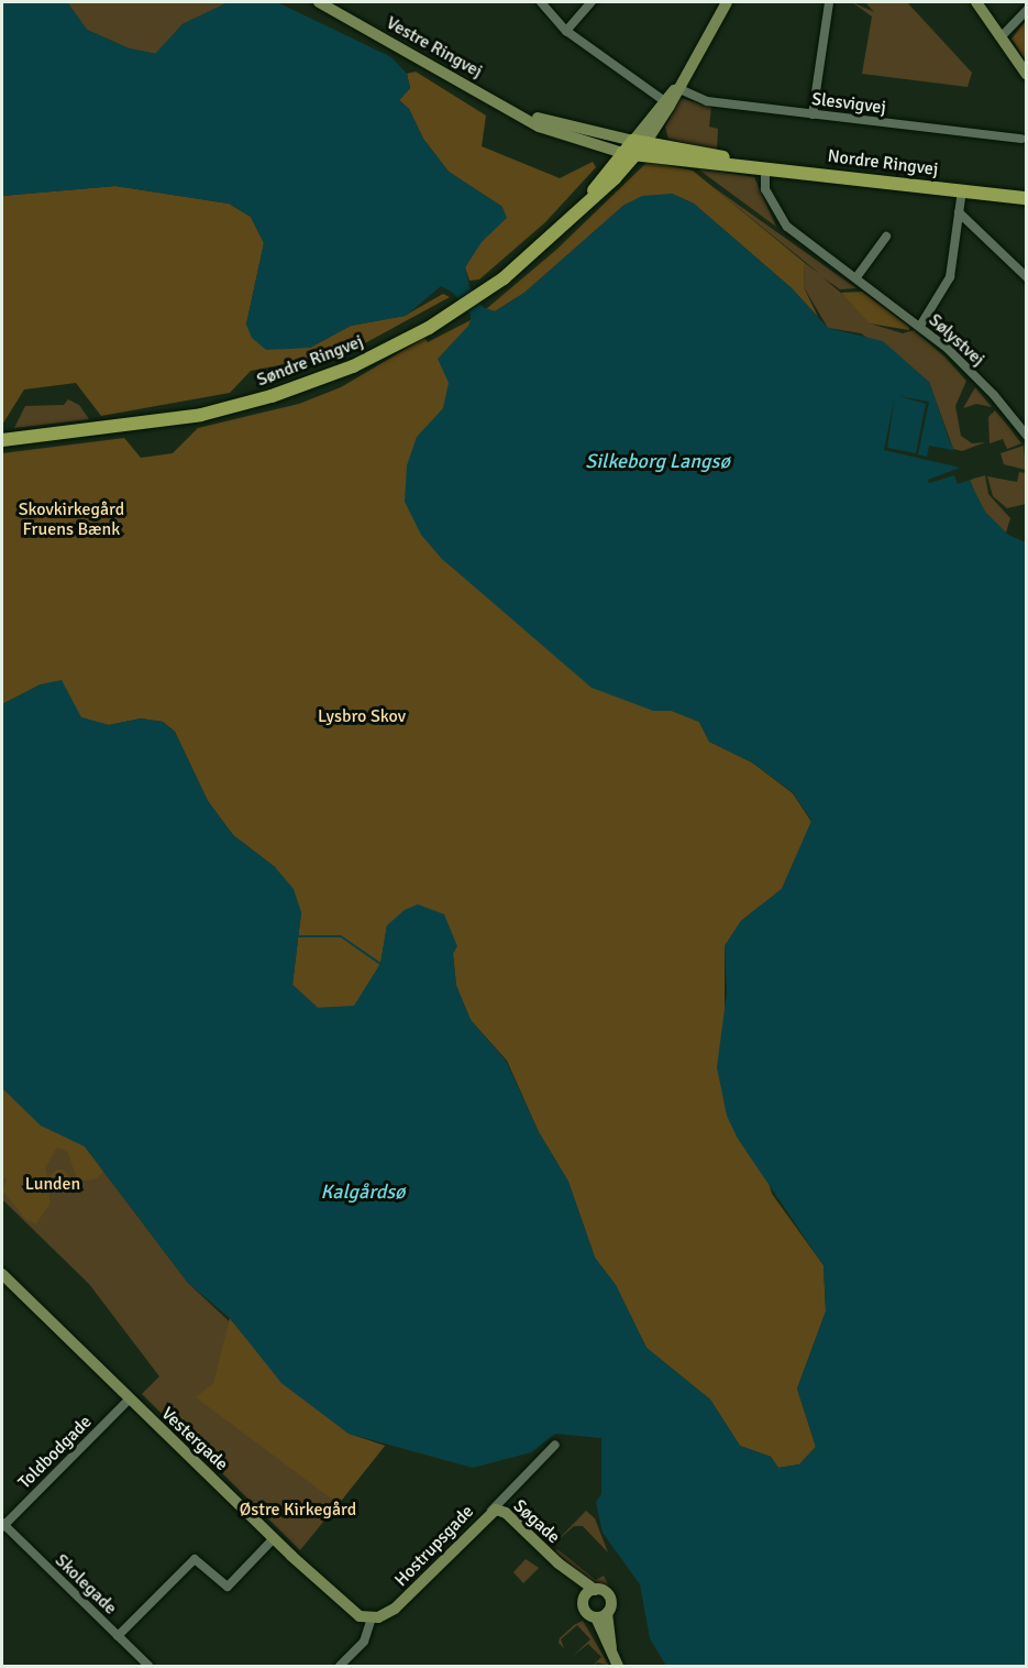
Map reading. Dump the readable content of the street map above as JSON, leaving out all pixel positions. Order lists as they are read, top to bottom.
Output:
{
  "streets": {
    "main road": ["Nordre Ringvej", "Søndre Ringvej"],
    "street": [
      "Vestre Ringvej",
      "Slesvigvej",
      "Sølystvej",
      "Vestergade",
      "Toldbodgade",
      "Søgade",
      "Hostrupsgade",
      "Skolegade"
    ]
  },
  "crossings": [
    ["Vestre Ringvej", "Nordre Ringvej"],
    ["Vestre Ringvej", "Søndre Ringvej"],
    ["Nordre Ringvej", "Sølystvej"],
    ["Nordre Ringvej", "Søndre Ringvej"],
    ["Vestergade", "Toldbodgade"],
    ["Vestergade", "Hostrupsgade"],
    ["Toldbodgade", "Skolegade"],
    ["Søgade", "Hostrupsgade"]
  ],
  "water": ["Silkeborg Langsø", "Kalgårdsø"],
  "parks": [
    "Skovkirkegård Fruens Bænk",
    "Lysbro Skov",
    "Lunden",
    "Østre Kirkegård"
  ]
}
